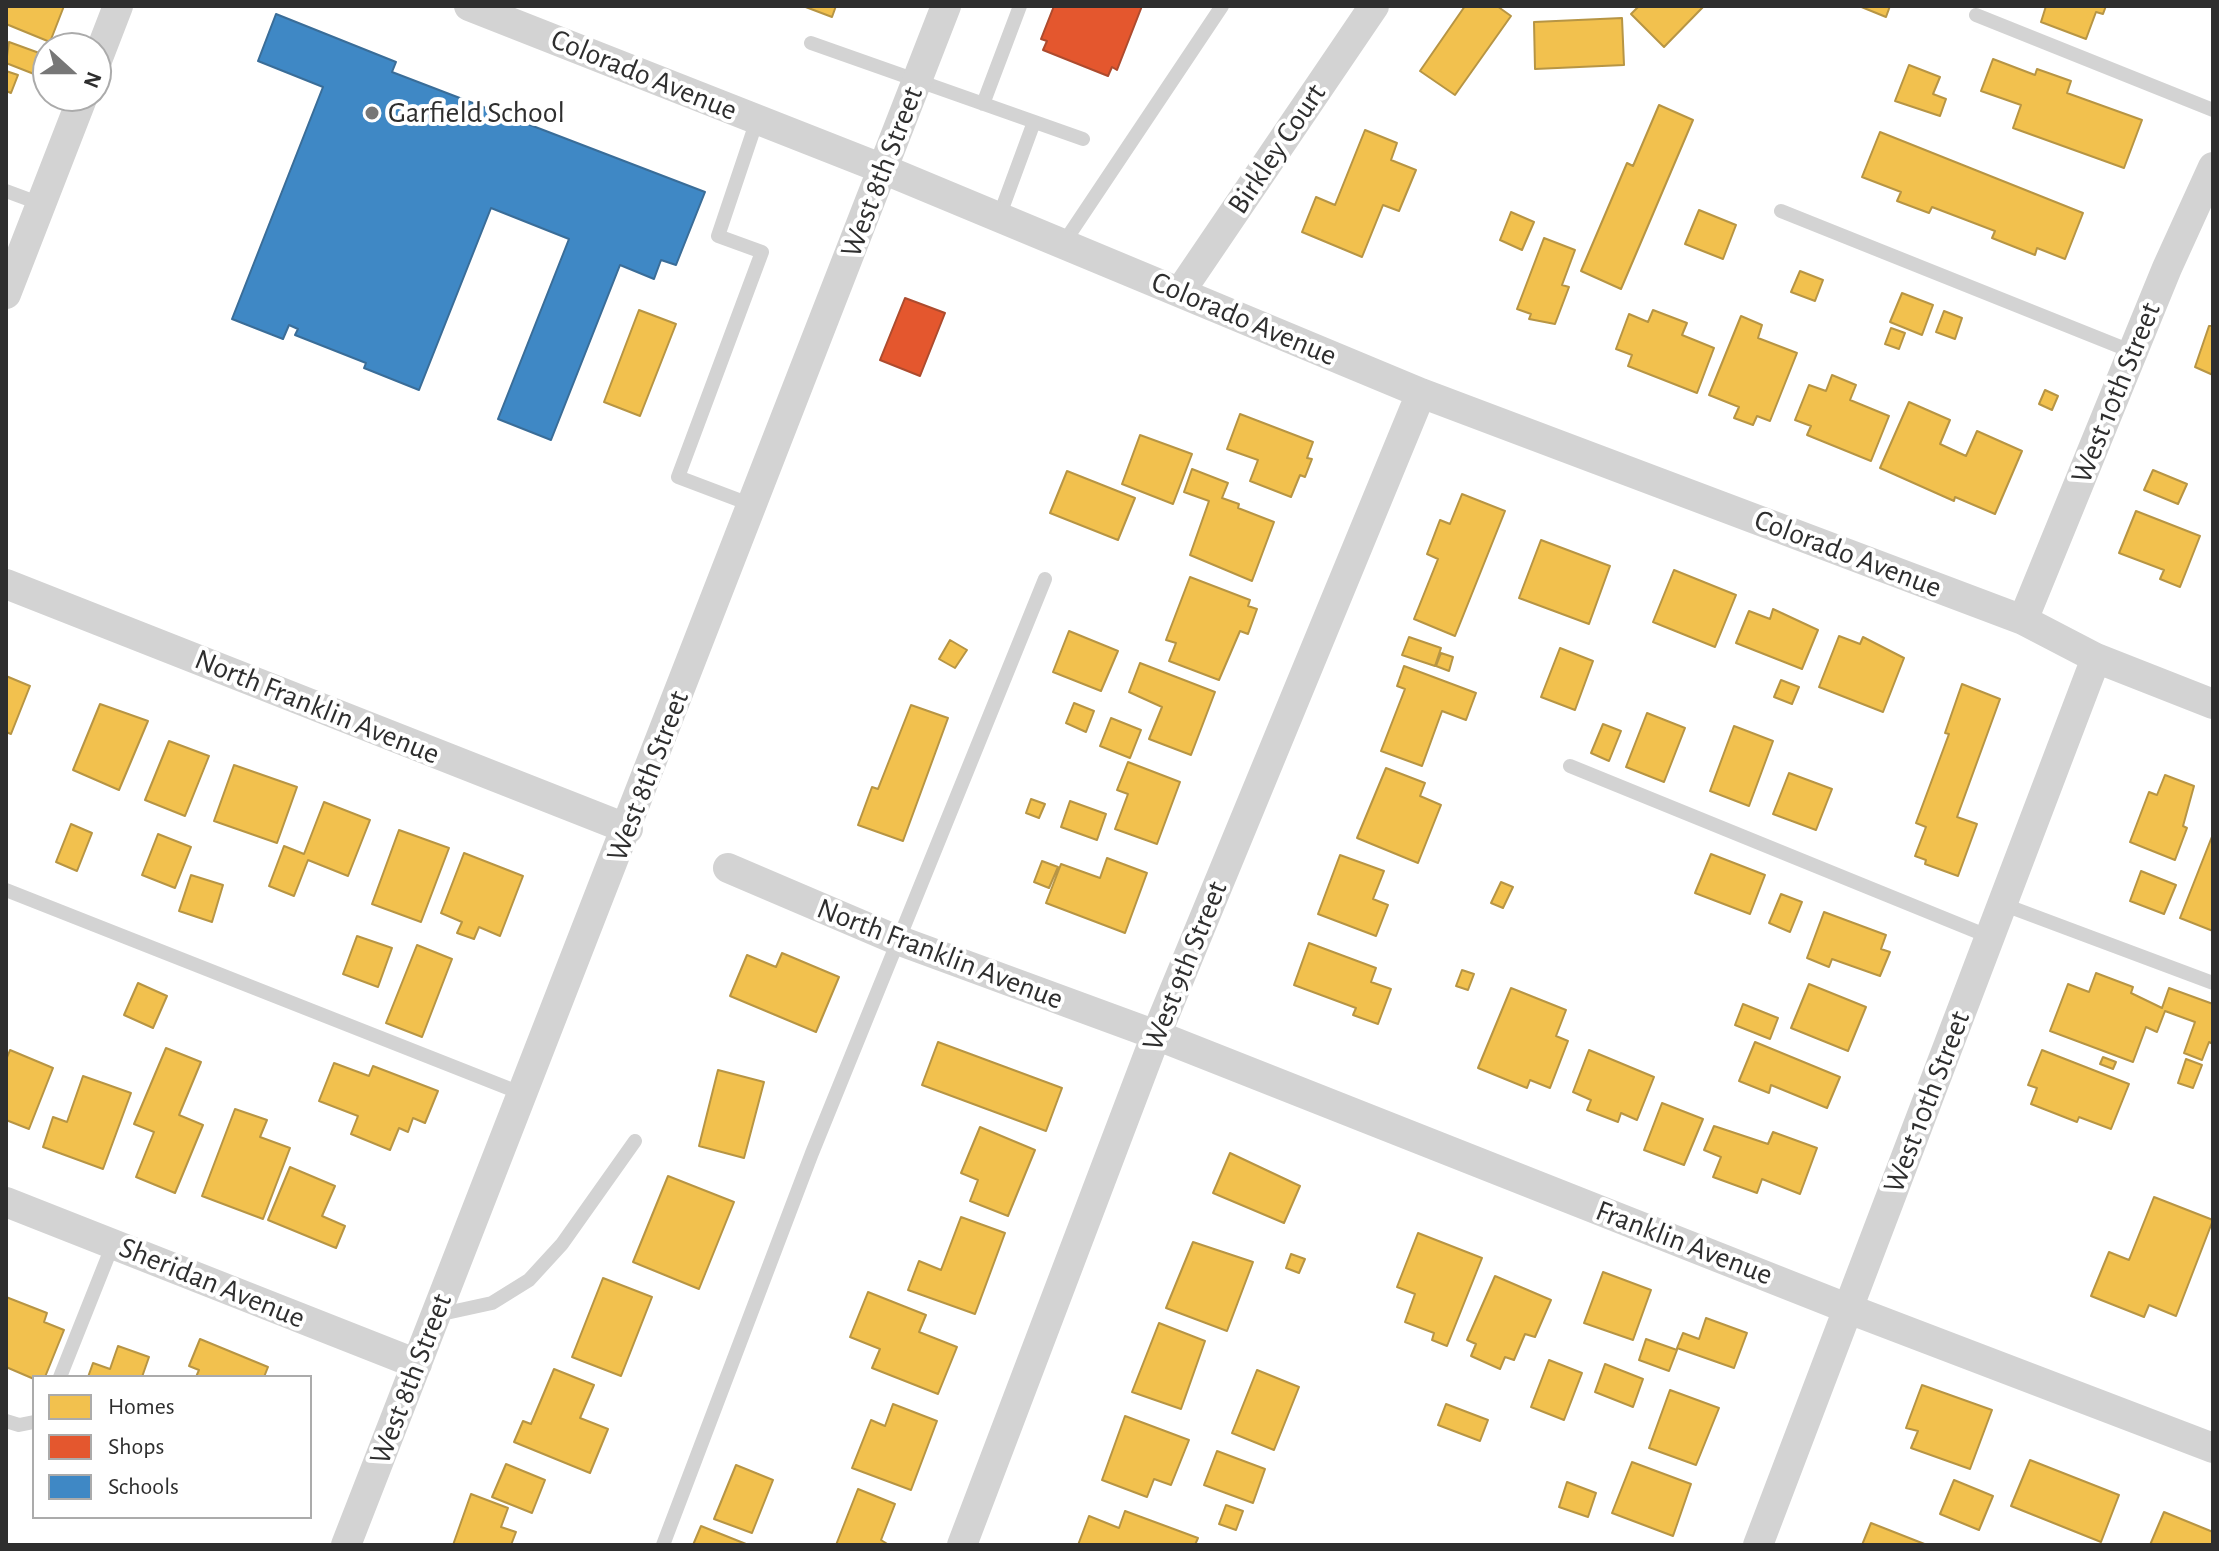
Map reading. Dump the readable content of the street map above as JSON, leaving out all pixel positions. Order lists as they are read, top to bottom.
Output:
{
  "streets": {
    "street": [
      "Colorado Avenue",
      "Birkley Court",
      "West 8th Street",
      "West 10th Street",
      "North Franklin Avenue",
      "West 9th Street",
      "Franklin Avenue",
      "Sheridan Avenue"
    ]
  },
  "crossings": [
    ["Colorado Avenue", "Birkley Court"],
    ["Colorado Avenue", "West 8th Street"],
    ["Colorado Avenue", "West 10th Street"],
    ["Colorado Avenue", "West 9th Street"],
    ["West 8th Street", "North Franklin Avenue"],
    ["West 8th Street", "Sheridan Avenue"],
    ["West 10th Street", "Franklin Avenue"],
    ["North Franklin Avenue", "West 9th Street"],
    ["North Franklin Avenue", "Franklin Avenue"],
    ["West 9th Street", "Franklin Avenue"]
  ],
  "places": ["Garfield School"],
  "legend": ["Homes", "Shops", "Schools"],
  "north": "right"
}
